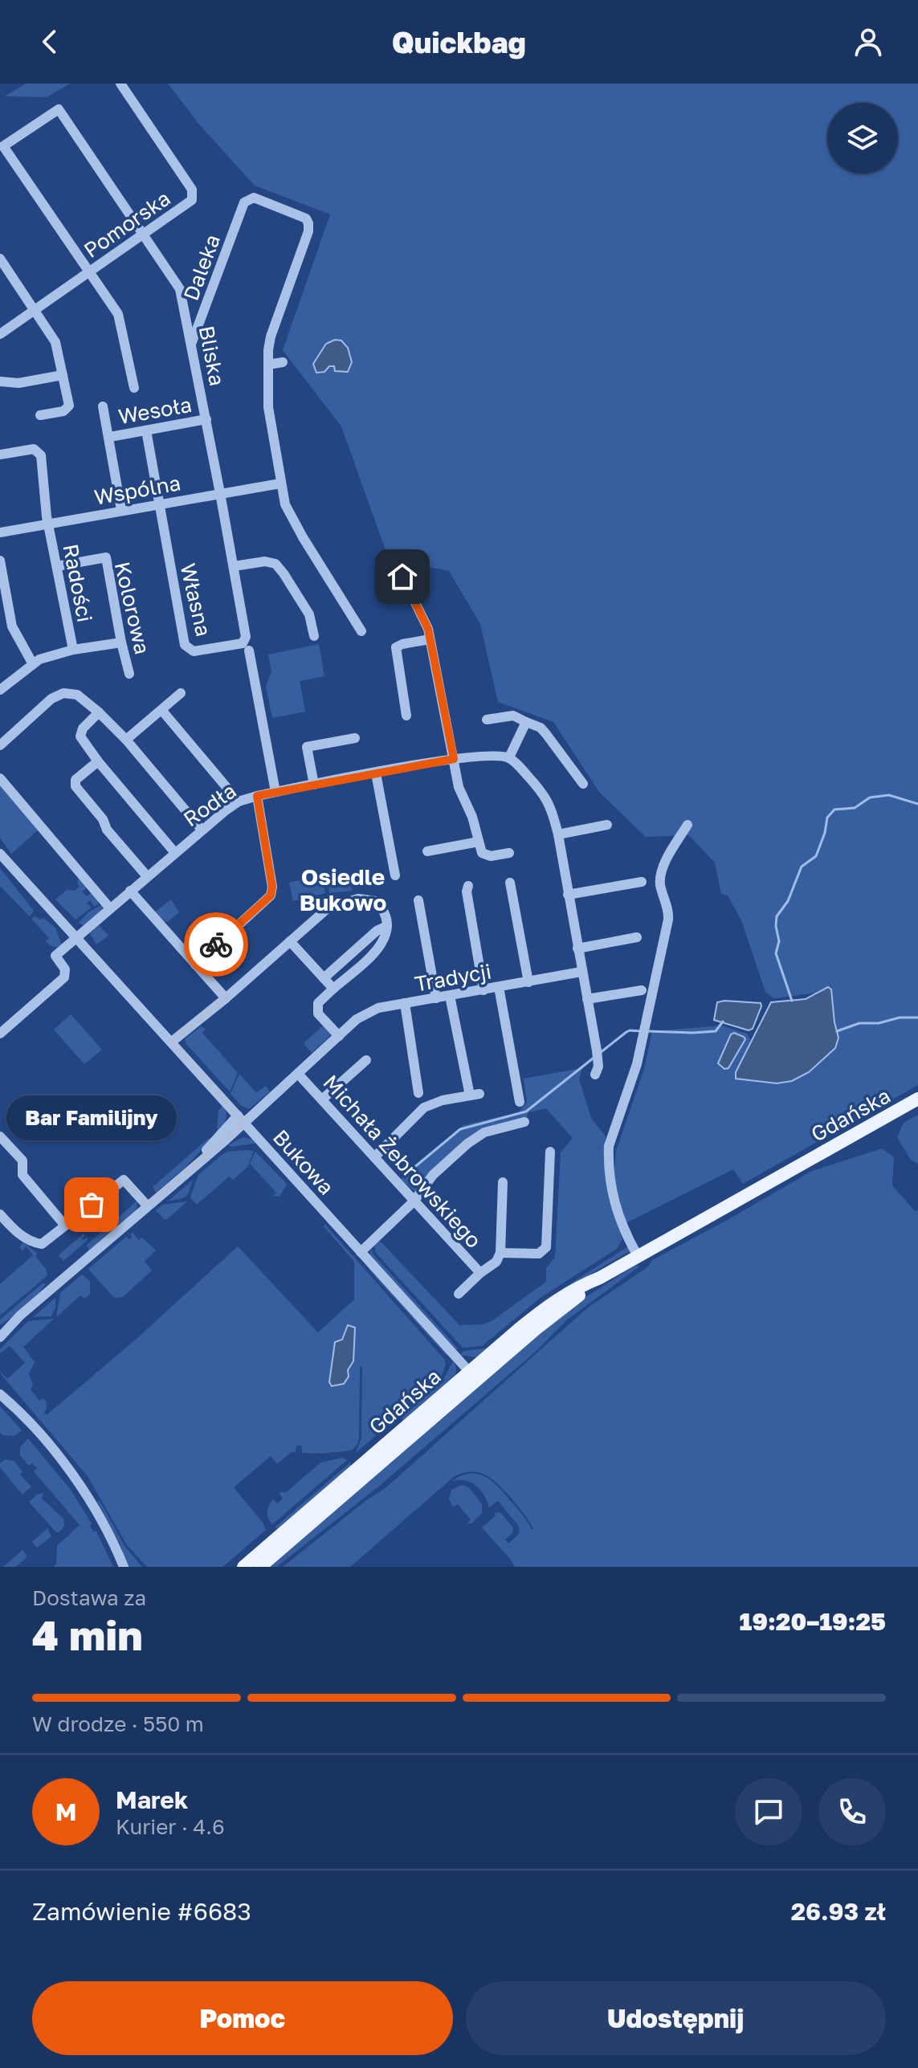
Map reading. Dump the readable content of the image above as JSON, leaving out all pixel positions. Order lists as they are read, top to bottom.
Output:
{
  "streets": {
    "main road": ["Gdańska"],
    "street": [
      "Pomorska",
      "Daleka",
      "Bliska",
      "Wesoła",
      "Wspólna",
      "Radości",
      "Własna",
      "Kolorowa",
      "Rodła",
      "Tradycji",
      "Michała Żebrowskiego",
      "Bukowa"
    ]
  },
  "crossings": [
    ["Pomorska", "Bliska"],
    ["Daleka", "Bliska"],
    ["Bliska", "Wesoła"],
    ["Bliska", "Wspólna"],
    ["Bliska", "Własna"],
    ["Bliska", "Rodła"],
    ["Wesoła", "Własna"],
    ["Wspólna", "Radości"],
    ["Wspólna", "Własna"],
    ["Radości", "Kolorowa"],
    ["Rodła", "Bukowa"],
    ["Tradycji", "Michała Żebrowskiego"],
    ["Tradycji", "Bukowa"],
    ["Gdańska", "Bukowa"]
  ],
  "districts": ["Osiedle Bukowo"],
  "places": ["Bar Familijny"],
  "page": {
    "header": "Quickbag",
    "bubble": "Bar Familijny",
    "heading": ["4 min", "Dostawa za", "19:20–19:25"],
    "panel": [
      "Marek",
      "Kurier · 4.6",
      "Zamówienie #6683",
      "26.93 zł"
    ],
    "bar": "W drodze · 550 m",
    "round": "M",
    "buttons": ["Pomoc", "Udostępnij"]
  }
}
